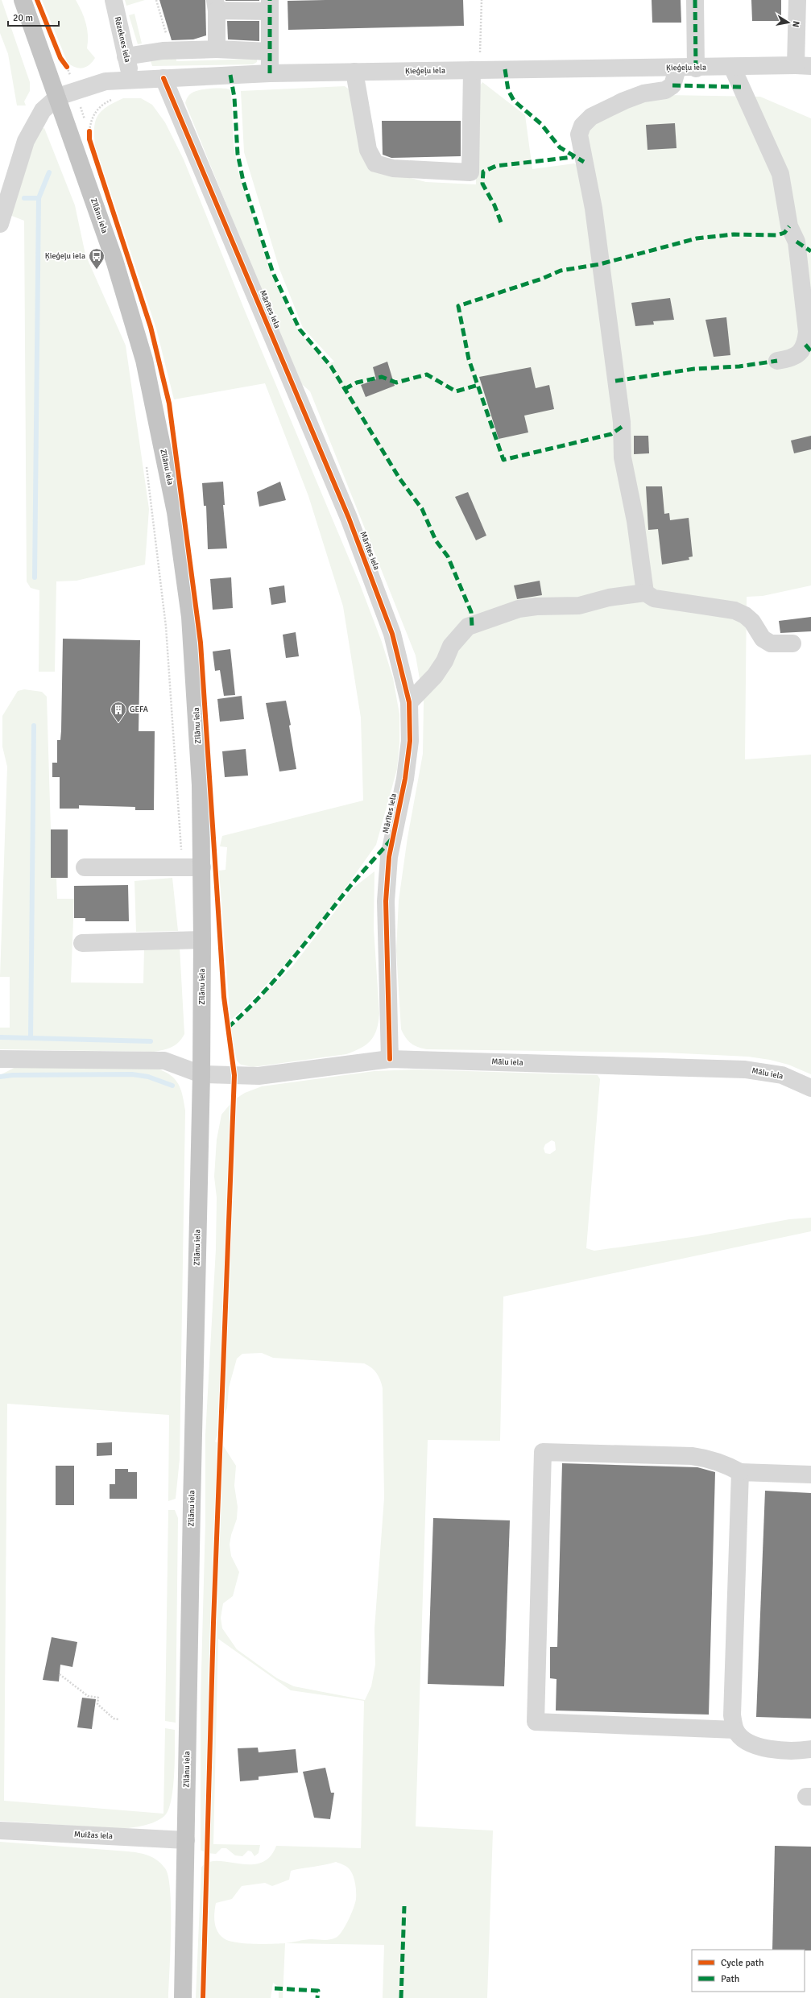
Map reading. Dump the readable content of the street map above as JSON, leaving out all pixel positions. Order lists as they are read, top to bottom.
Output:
{
  "streets": {
    "highway": ["Zīlānu iela"],
    "street": [
      "Rēzeknes iela",
      "Ķieģeļu iela",
      "Mārītes iela",
      "Mālu iela",
      "Muižas iela"
    ]
  },
  "crossings": [
    ["Rēzeknes iela", "Ķieģeļu iela"],
    ["Ķieģeļu iela", "Zīlānu iela"],
    ["Ķieģeļu iela", "Mārītes iela"],
    ["Zīlānu iela", "Mālu iela"],
    ["Zīlānu iela", "Muižas iela"],
    ["Mārītes iela", "Mālu iela"]
  ],
  "places": {
    "bus stop": ["Ķieģeļu iela"],
    "building": ["GEFA"]
  },
  "legend": ["Cycle path", "Path"],
  "scale_bar": "20 m",
  "north": "right"
}
